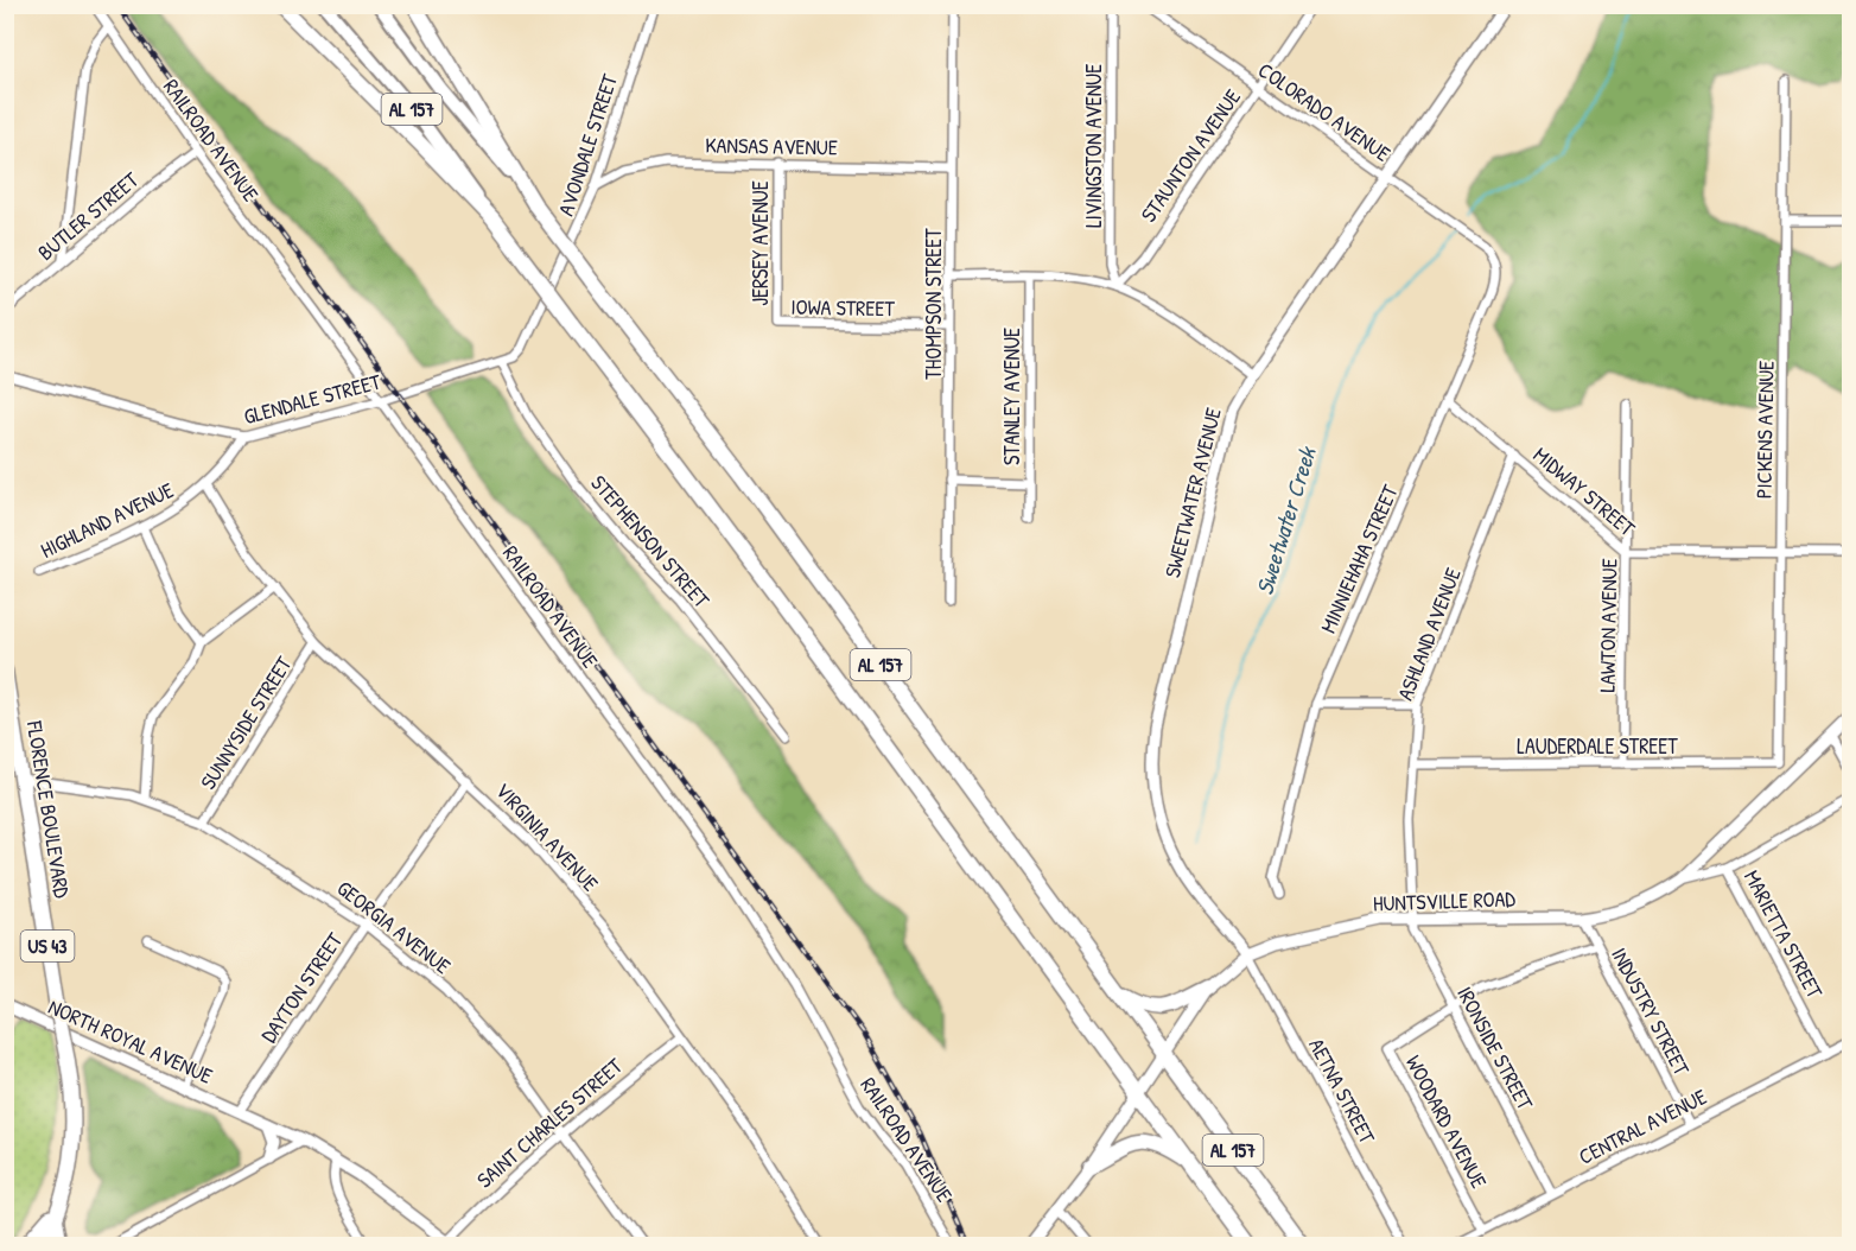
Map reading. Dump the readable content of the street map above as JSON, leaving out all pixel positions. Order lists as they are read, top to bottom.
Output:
{
  "streets": {
    "highway": ["AL 157", "FLORENCE BOULEVARD", "US 43"],
    "street": [
      "COLORADO AVENUE",
      "RAILROAD AVENUE",
      "AVONDALE STREET",
      "KANSAS AVENUE",
      "LIVINGSTON AVENUE",
      "STAUNTON AVENUE",
      "BUTLER STREET",
      "JERSEY AVENUE",
      "THOMPSON STREET",
      "IOWA STREET",
      "STANLEY AVENUE",
      "GLENDALE STREET",
      "PICKENS AVENUE",
      "MIDWAY STREET",
      "SWEETWATER AVENUE",
      "HIGHLAND AVENUE",
      "STEPHENSON STREET",
      "MINNIEHAHA STREET",
      "LAWTON AVENUE",
      "ASHLAND AVENUE",
      "SUNNYSIDE STREET",
      "LAUDERDALE STREET",
      "VIRGINIA AVENUE",
      "HUNTSVILLE ROAD",
      "GEORGIA AVENUE",
      "MARIETTA STREET",
      "DAYTON STREET",
      "INDUSTRY STREET",
      "NORTH ROYAL AVENUE",
      "IRONSIDE STREET",
      "AETNA STREET",
      "WOODARD AVENUE",
      "SAINT CHARLES STREET",
      "CENTRAL AVENUE"
    ]
  },
  "crossings": [
    ["AL 157", "HUNTSVILLE ROAD"],
    ["COLORADO AVENUE", "STAUNTON AVENUE"],
    ["COLORADO AVENUE", "SWEETWATER AVENUE"],
    ["COLORADO AVENUE", "MINNIEHAHA STREET"],
    ["RAILROAD AVENUE", "BUTLER STREET"],
    ["RAILROAD AVENUE", "GLENDALE STREET"],
    ["AVONDALE STREET", "KANSAS AVENUE"],
    ["AVONDALE STREET", "GLENDALE STREET"],
    ["AVONDALE STREET", "STEPHENSON STREET"],
    ["KANSAS AVENUE", "JERSEY AVENUE"],
    ["KANSAS AVENUE", "THOMPSON STREET"],
    ["LIVINGSTON AVENUE", "STAUNTON AVENUE"],
    ["JERSEY AVENUE", "IOWA STREET"],
    ["THOMPSON STREET", "IOWA STREET"],
    ["GLENDALE STREET", "HIGHLAND AVENUE"],
    ["GLENDALE STREET", "STEPHENSON STREET"],
    ["PICKENS AVENUE", "MIDWAY STREET"],
    ["PICKENS AVENUE", "LAUDERDALE STREET"],
    ["MIDWAY STREET", "MINNIEHAHA STREET"],
    ["MIDWAY STREET", "LAWTON AVENUE"],
    ["MIDWAY STREET", "ASHLAND AVENUE"],
    ["SWEETWATER AVENUE", "HUNTSVILLE ROAD"],
    ["SWEETWATER AVENUE", "AETNA STREET"],
    ["HIGHLAND AVENUE", "VIRGINIA AVENUE"],
    ["LAWTON AVENUE", "LAUDERDALE STREET"],
    ["ASHLAND AVENUE", "LAUDERDALE STREET"],
    ["ASHLAND AVENUE", "HUNTSVILLE ROAD"],
    ["ASHLAND AVENUE", "IRONSIDE STREET"],
    ["SUNNYSIDE STREET", "VIRGINIA AVENUE"],
    ["SUNNYSIDE STREET", "GEORGIA AVENUE"],
    ["FLORENCE BOULEVARD", "GEORGIA AVENUE"],
    ["VIRGINIA AVENUE", "DAYTON STREET"],
    ["VIRGINIA AVENUE", "SAINT CHARLES STREET"],
    ["HUNTSVILLE ROAD", "INDUSTRY STREET"],
    ["HUNTSVILLE ROAD", "IRONSIDE STREET"],
    ["HUNTSVILLE ROAD", "AETNA STREET"],
    ["GEORGIA AVENUE", "DAYTON STREET"],
    ["GEORGIA AVENUE", "SAINT CHARLES STREET"],
    ["MARIETTA STREET", "CENTRAL AVENUE"],
    ["DAYTON STREET", "NORTH ROYAL AVENUE"],
    ["INDUSTRY STREET", "WOODARD AVENUE"],
    ["INDUSTRY STREET", "CENTRAL AVENUE"],
    ["NORTH ROYAL AVENUE", "SAINT CHARLES STREET"],
    ["IRONSIDE STREET", "WOODARD AVENUE"],
    ["IRONSIDE STREET", "CENTRAL AVENUE"],
    ["WOODARD AVENUE", "CENTRAL AVENUE"]
  ],
  "water": ["Sweetwater Creek"]
}
